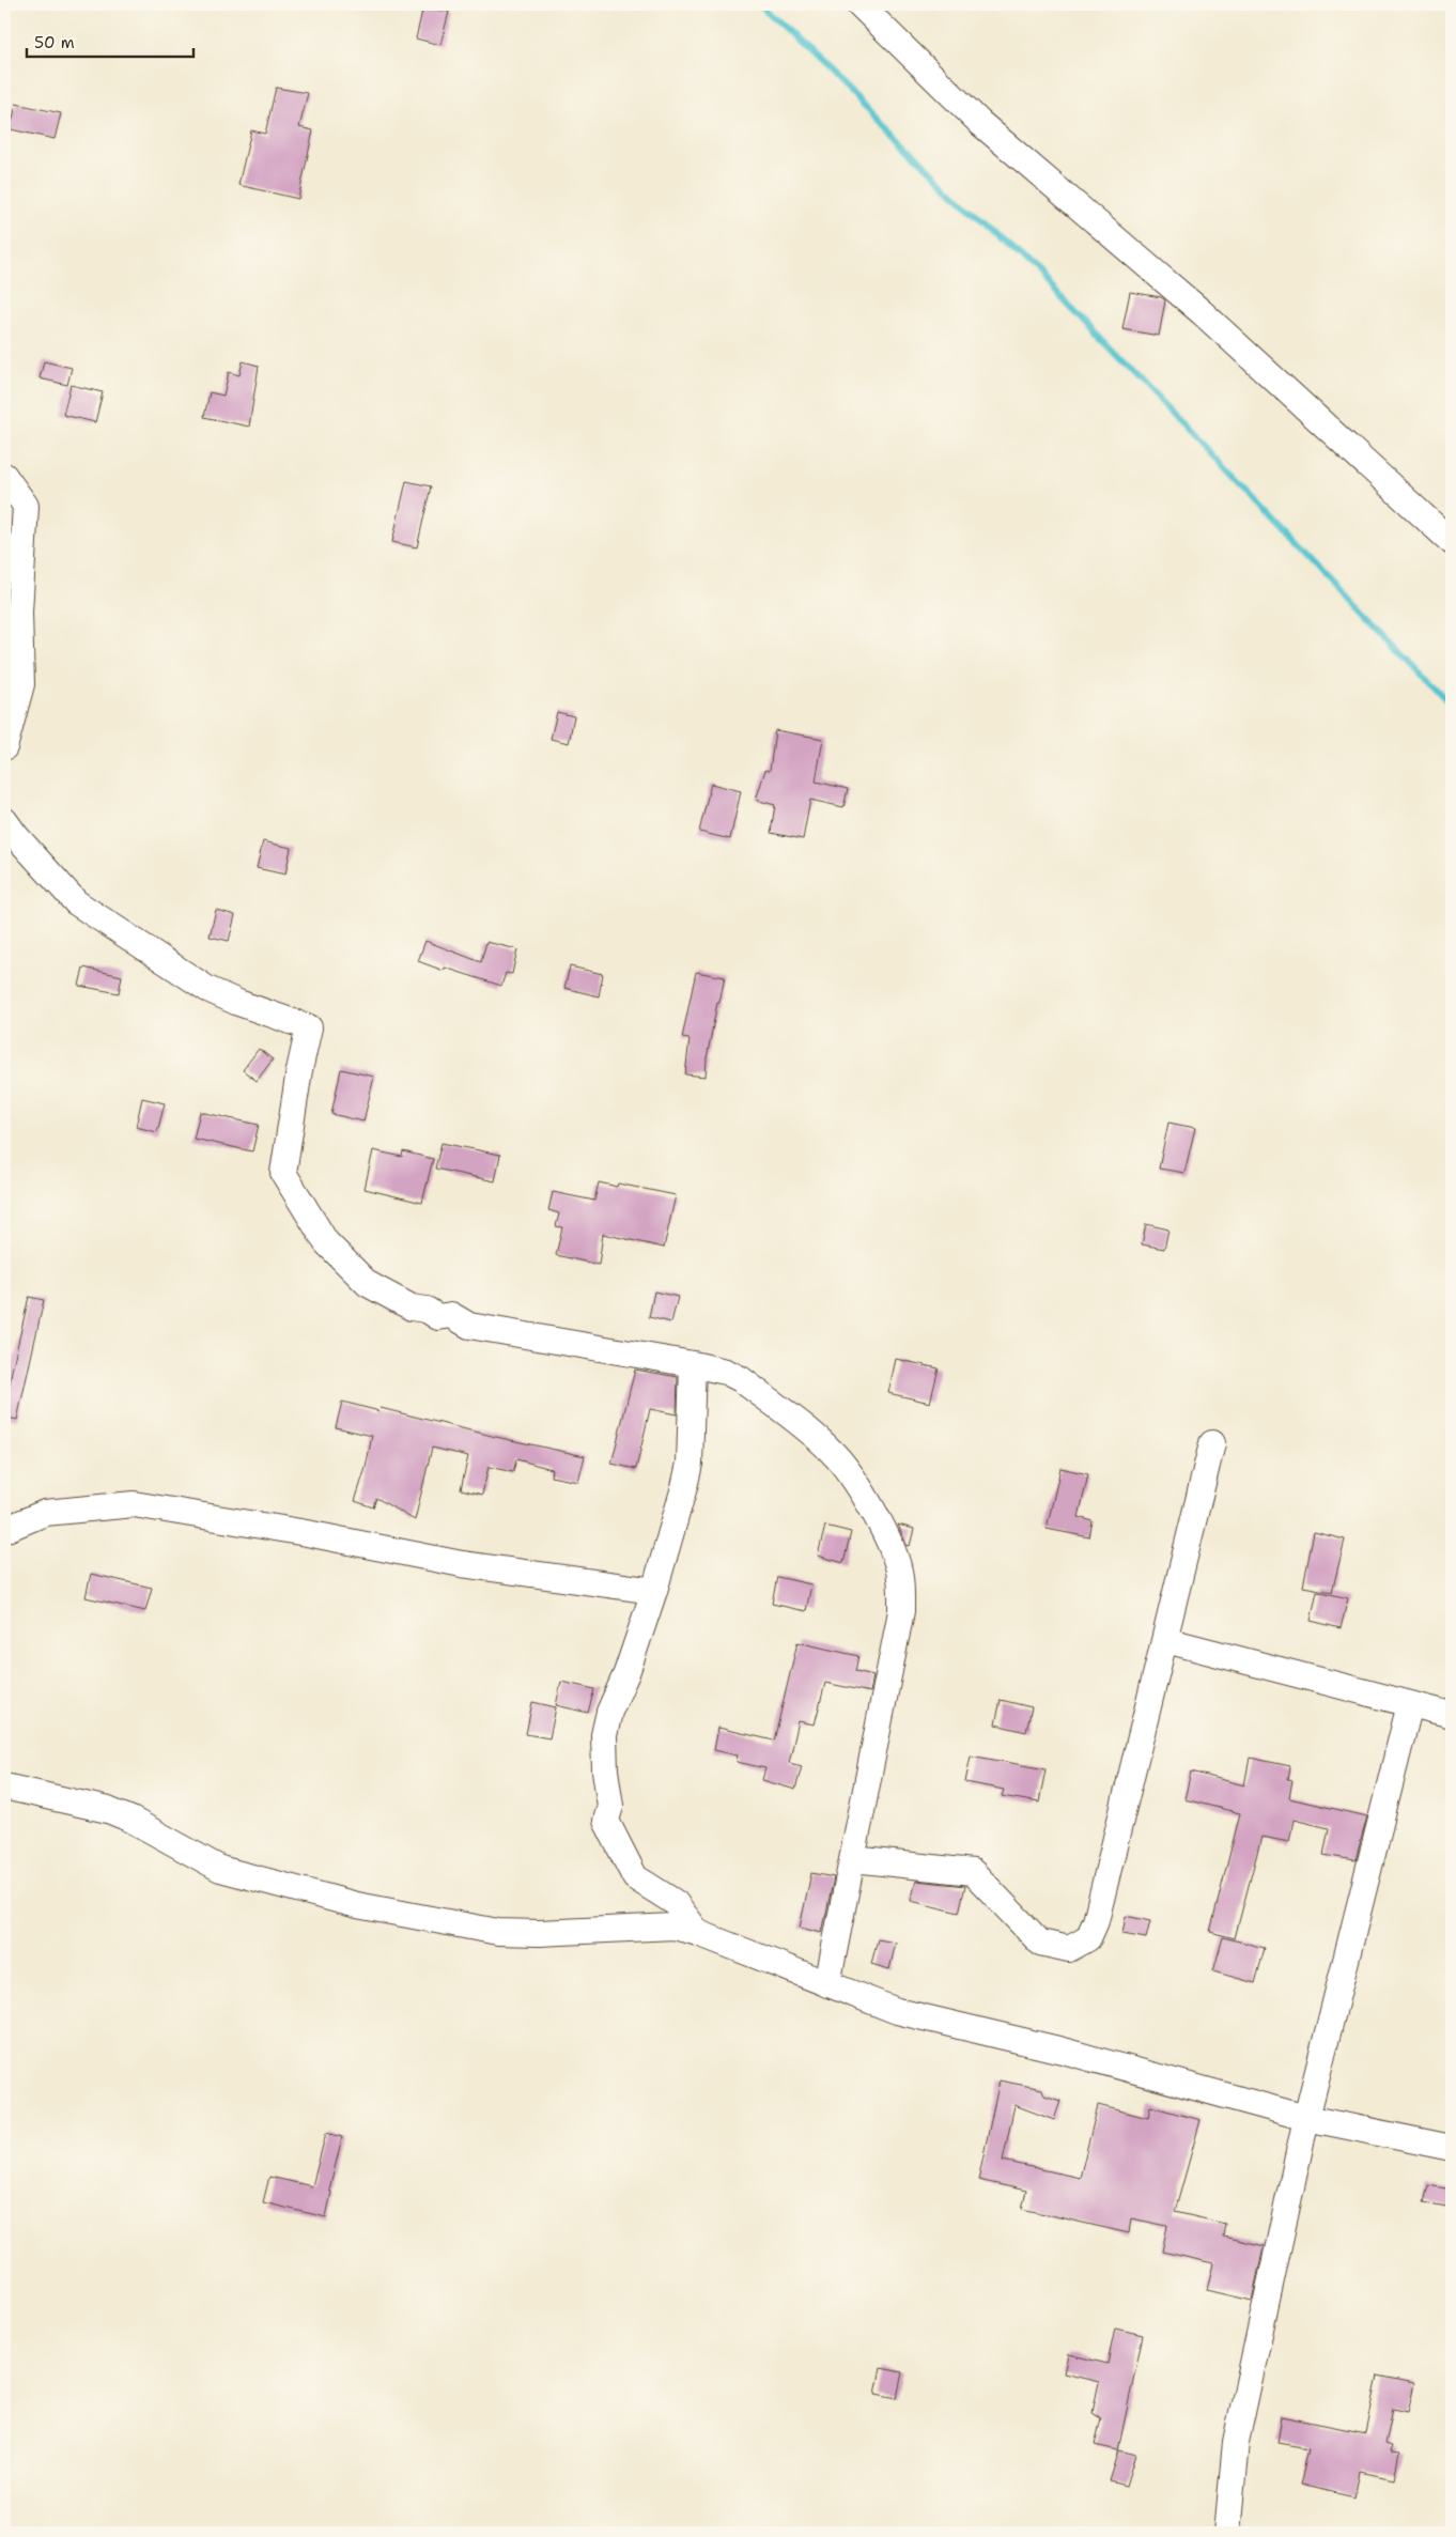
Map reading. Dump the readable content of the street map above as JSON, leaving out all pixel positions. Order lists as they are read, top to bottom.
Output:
{
  "scale_bar": "50 m"
}
